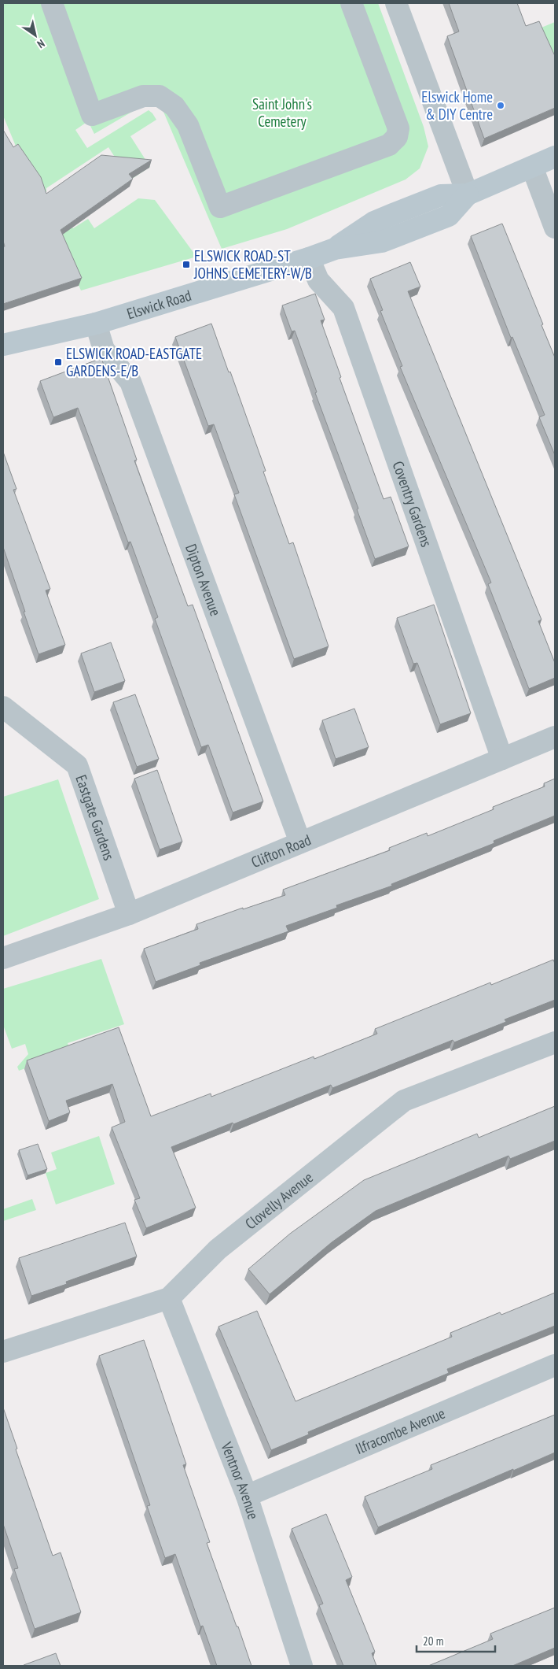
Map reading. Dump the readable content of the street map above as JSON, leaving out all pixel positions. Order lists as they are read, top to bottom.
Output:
{
  "streets": {
    "main road": ["Elswick Road"],
    "street": [
      "Coventry Gardens",
      "Dipton Avenue",
      "Eastgate Gardens",
      "Clifton Road",
      "Clovelly Avenue",
      "Ilfracombe Avenue",
      "Ventnor Avenue"
    ]
  },
  "crossings": [
    ["Elswick Road", "Coventry Gardens"],
    ["Elswick Road", "Dipton Avenue"],
    ["Coventry Gardens", "Clifton Road"],
    ["Dipton Avenue", "Clifton Road"],
    ["Eastgate Gardens", "Clifton Road"],
    ["Clovelly Avenue", "Ventnor Avenue"],
    ["Ilfracombe Avenue", "Ventnor Avenue"]
  ],
  "parks": ["Saint John's Cemetery"],
  "places": {
    "other": ["Elswick Home & DIY Centre"],
    "transit": ["ELSWICK ROAD-ST JOHNS CEMETERY-W/B", "ELSWICK ROAD-EASTGATE GARDENS-E/B"]
  },
  "scale_bar": "20 m",
  "north": "bottom right"
}
